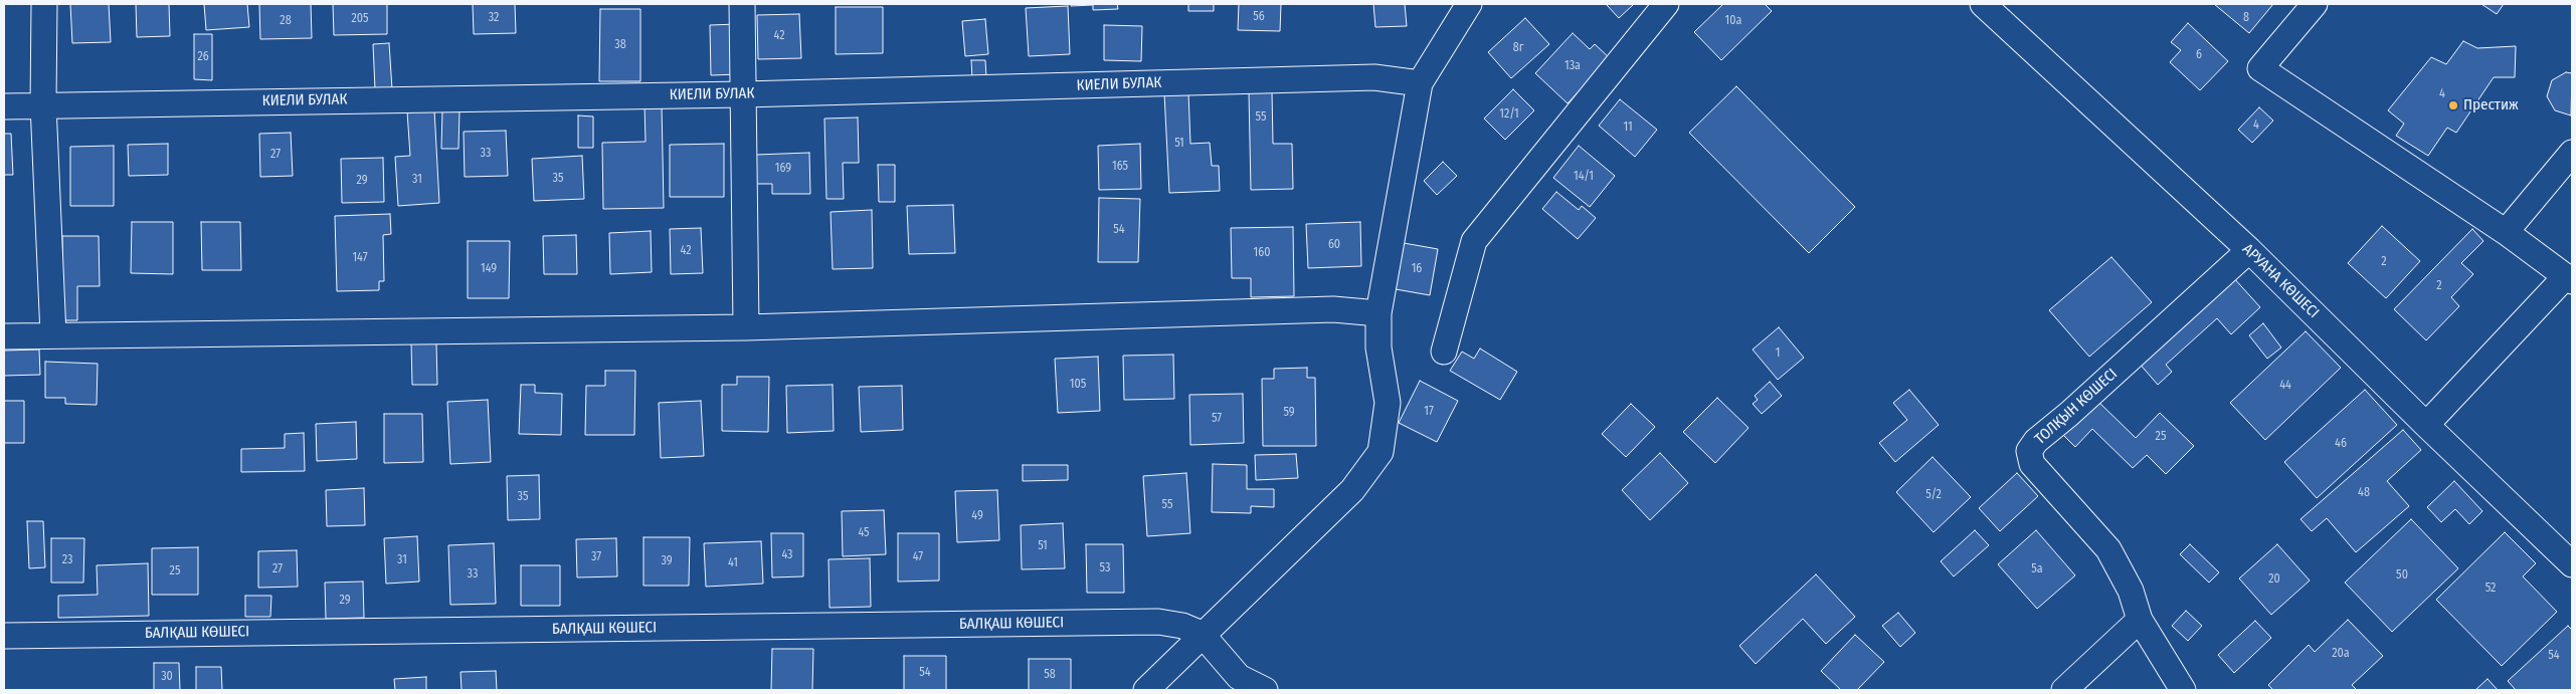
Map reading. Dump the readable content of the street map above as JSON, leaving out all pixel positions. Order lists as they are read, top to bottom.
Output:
{
  "streets": {
    "street": [
      "КИЕЛИ БУЛАК",
      "АРУАНА КӨШЕСІ",
      "ТОЛҚЫН КӨШЕСІ",
      "БАЛҚАШ КӨШЕСІ"
    ]
  },
  "crossings": [
    ["АРУАНА КӨШЕСІ", "ТОЛҚЫН КӨШЕСІ"]
  ],
  "places": ["Престиж"],
  "house_numbers": [
    "56",
    "32",
    "8",
    "205",
    "28",
    "10а",
    "42",
    "38",
    "8г",
    "6",
    "26",
    "13а",
    "4",
    "12/1",
    "55",
    "4",
    "11",
    "51",
    "33",
    "27",
    "165",
    "169",
    "14/1",
    "35",
    "31",
    "29",
    "54",
    "60",
    "42",
    "160",
    "147",
    "2",
    "149",
    "16",
    "2",
    "1",
    "105",
    "44",
    "17",
    "59",
    "57",
    "25",
    "46",
    "48",
    "5/2",
    "35",
    "55",
    "49",
    "45",
    "51",
    "43",
    "37",
    "47",
    "23",
    "31",
    "39",
    "41",
    "53",
    "27",
    "5а",
    "25",
    "33",
    "50",
    "20",
    "52",
    "29",
    "20а",
    "54",
    "54",
    "58",
    "30"
  ]
}
